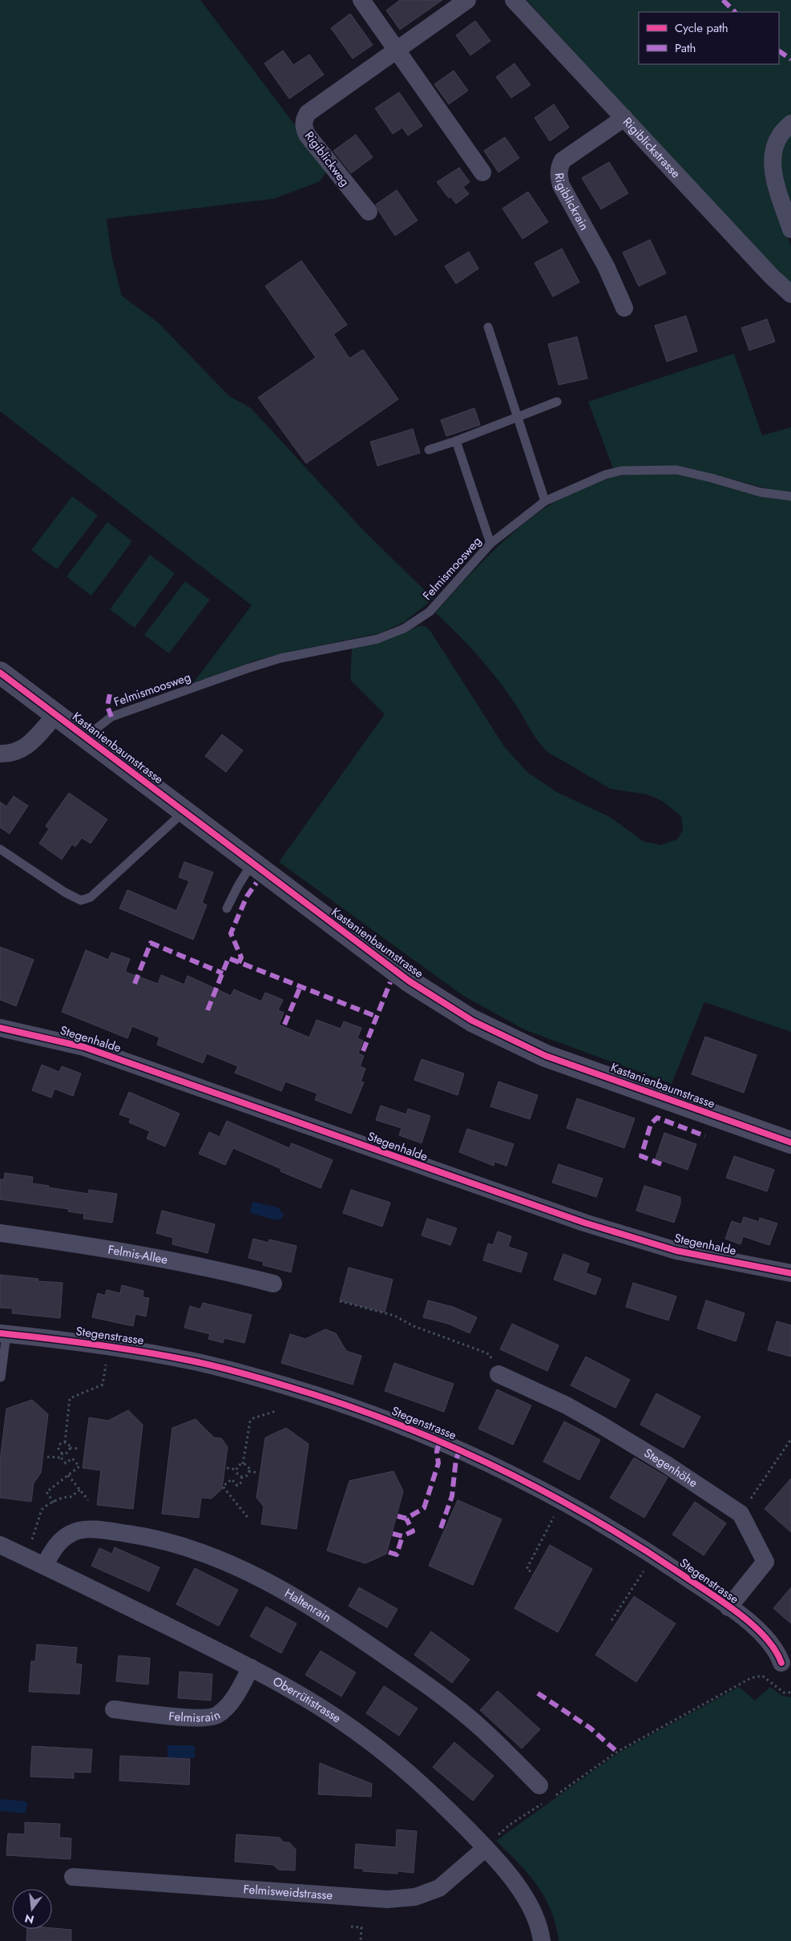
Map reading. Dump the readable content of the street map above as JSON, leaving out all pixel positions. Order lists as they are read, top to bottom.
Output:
{
  "streets": {
    "street": [
      "Rigiblickstrasse",
      "Rigiblickweg",
      "Rigiblickrain",
      "Kastanienbaumstrasse",
      "Stegenhalde",
      "Felmis-Allee",
      "Stegenstrasse",
      "Stegenhöhe",
      "Haltenrain",
      "Oberrütistrasse",
      "Felmisrain",
      "Felmisweidstrasse"
    ],
    "lane": ["Felmismoosweg"]
  },
  "crossings": [
    ["Rigiblickstrasse", "Rigiblickrain"],
    ["Felmismoosweg", "Kastanienbaumstrasse"],
    ["Stegenstrasse", "Stegenhöhe"],
    ["Haltenrain", "Oberrütistrasse"],
    ["Oberrütistrasse", "Felmisrain"],
    ["Oberrütistrasse", "Felmisweidstrasse"]
  ],
  "legend": ["Cycle path", "Path"],
  "north": "bottom"
}
